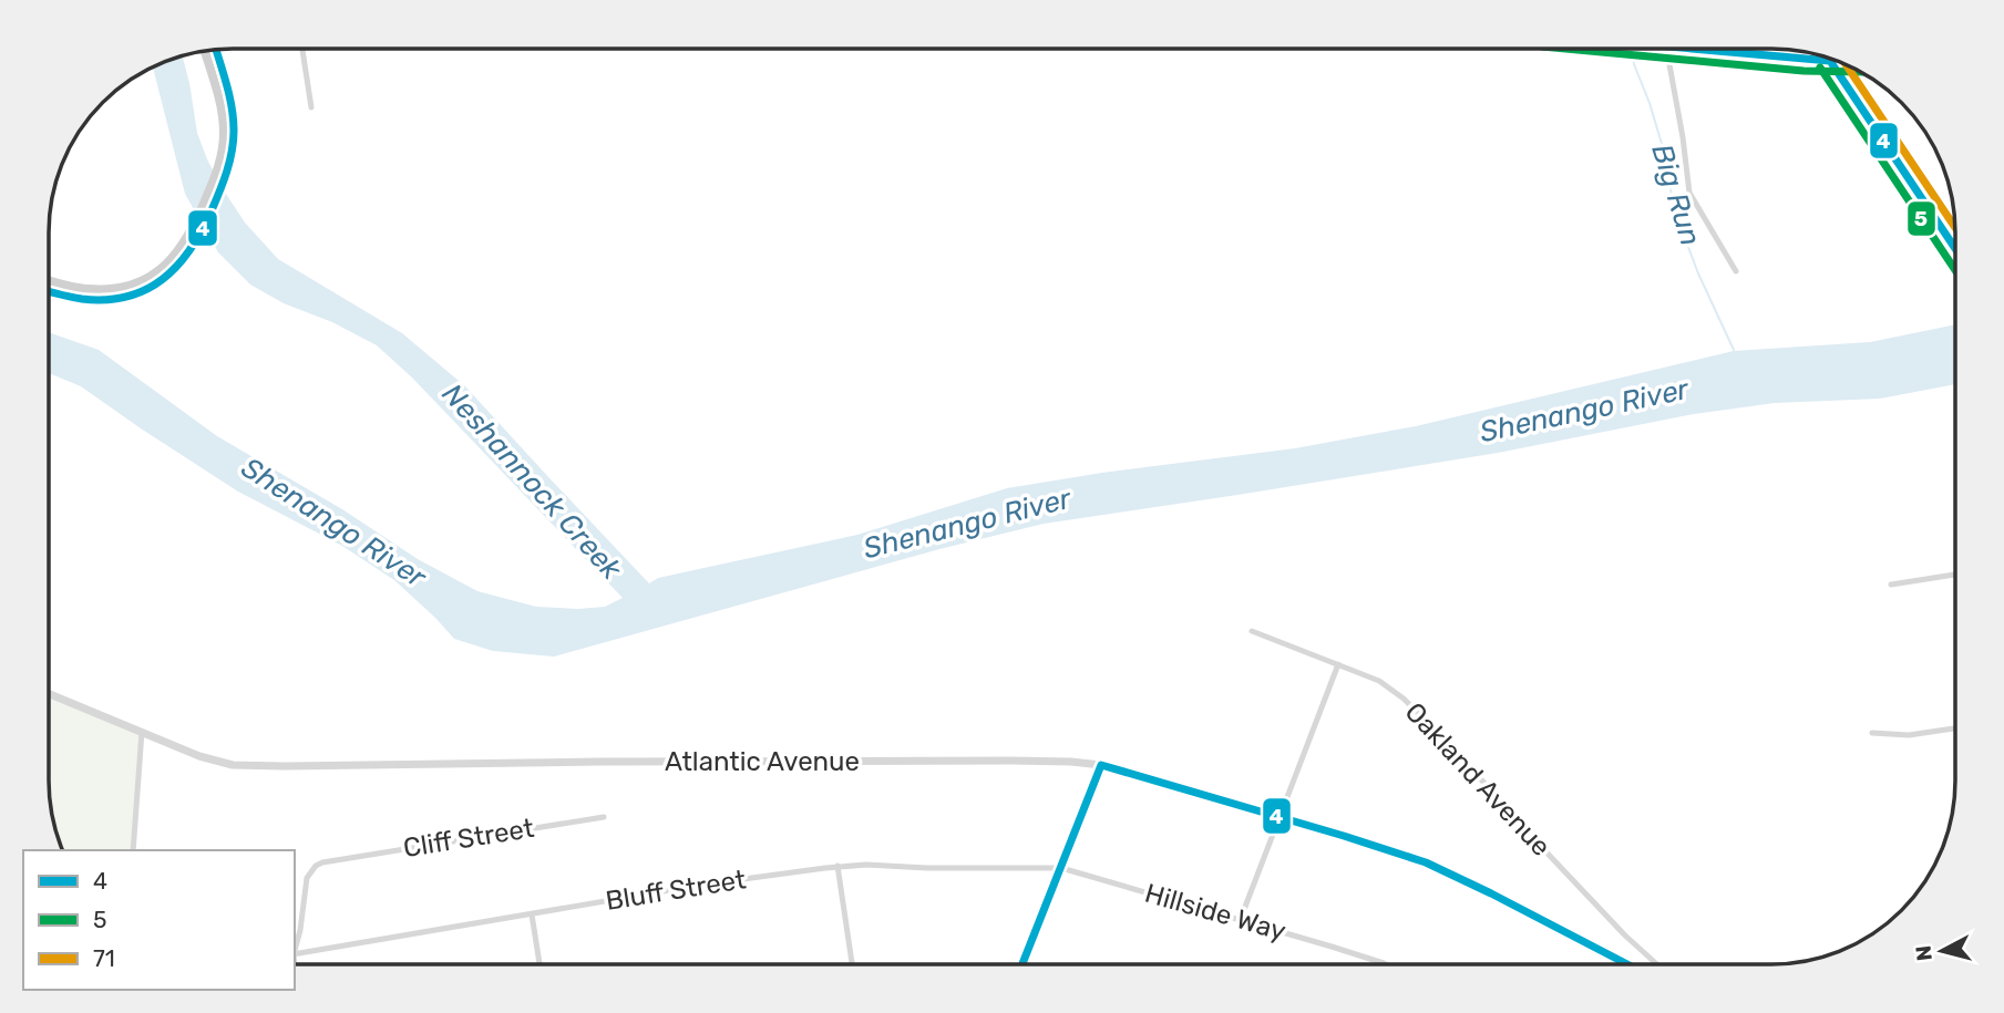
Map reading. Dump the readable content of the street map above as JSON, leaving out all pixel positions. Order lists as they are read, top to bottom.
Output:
{
  "streets": {
    "street": [
      "Atlantic Avenue",
      "Oakland Avenue",
      "Cliff Street",
      "Bluff Street",
      "Hillside Way"
    ]
  },
  "crossings": [
    ["Bluff Street", "Hillside Way"]
  ],
  "water": ["Big Run", "Shenango River", "Neshannock Creek"],
  "lines": ["transit line 4", "transit line 5", "transit line 71"],
  "legend": ["4", "5", "71"],
  "north": "left"
}
